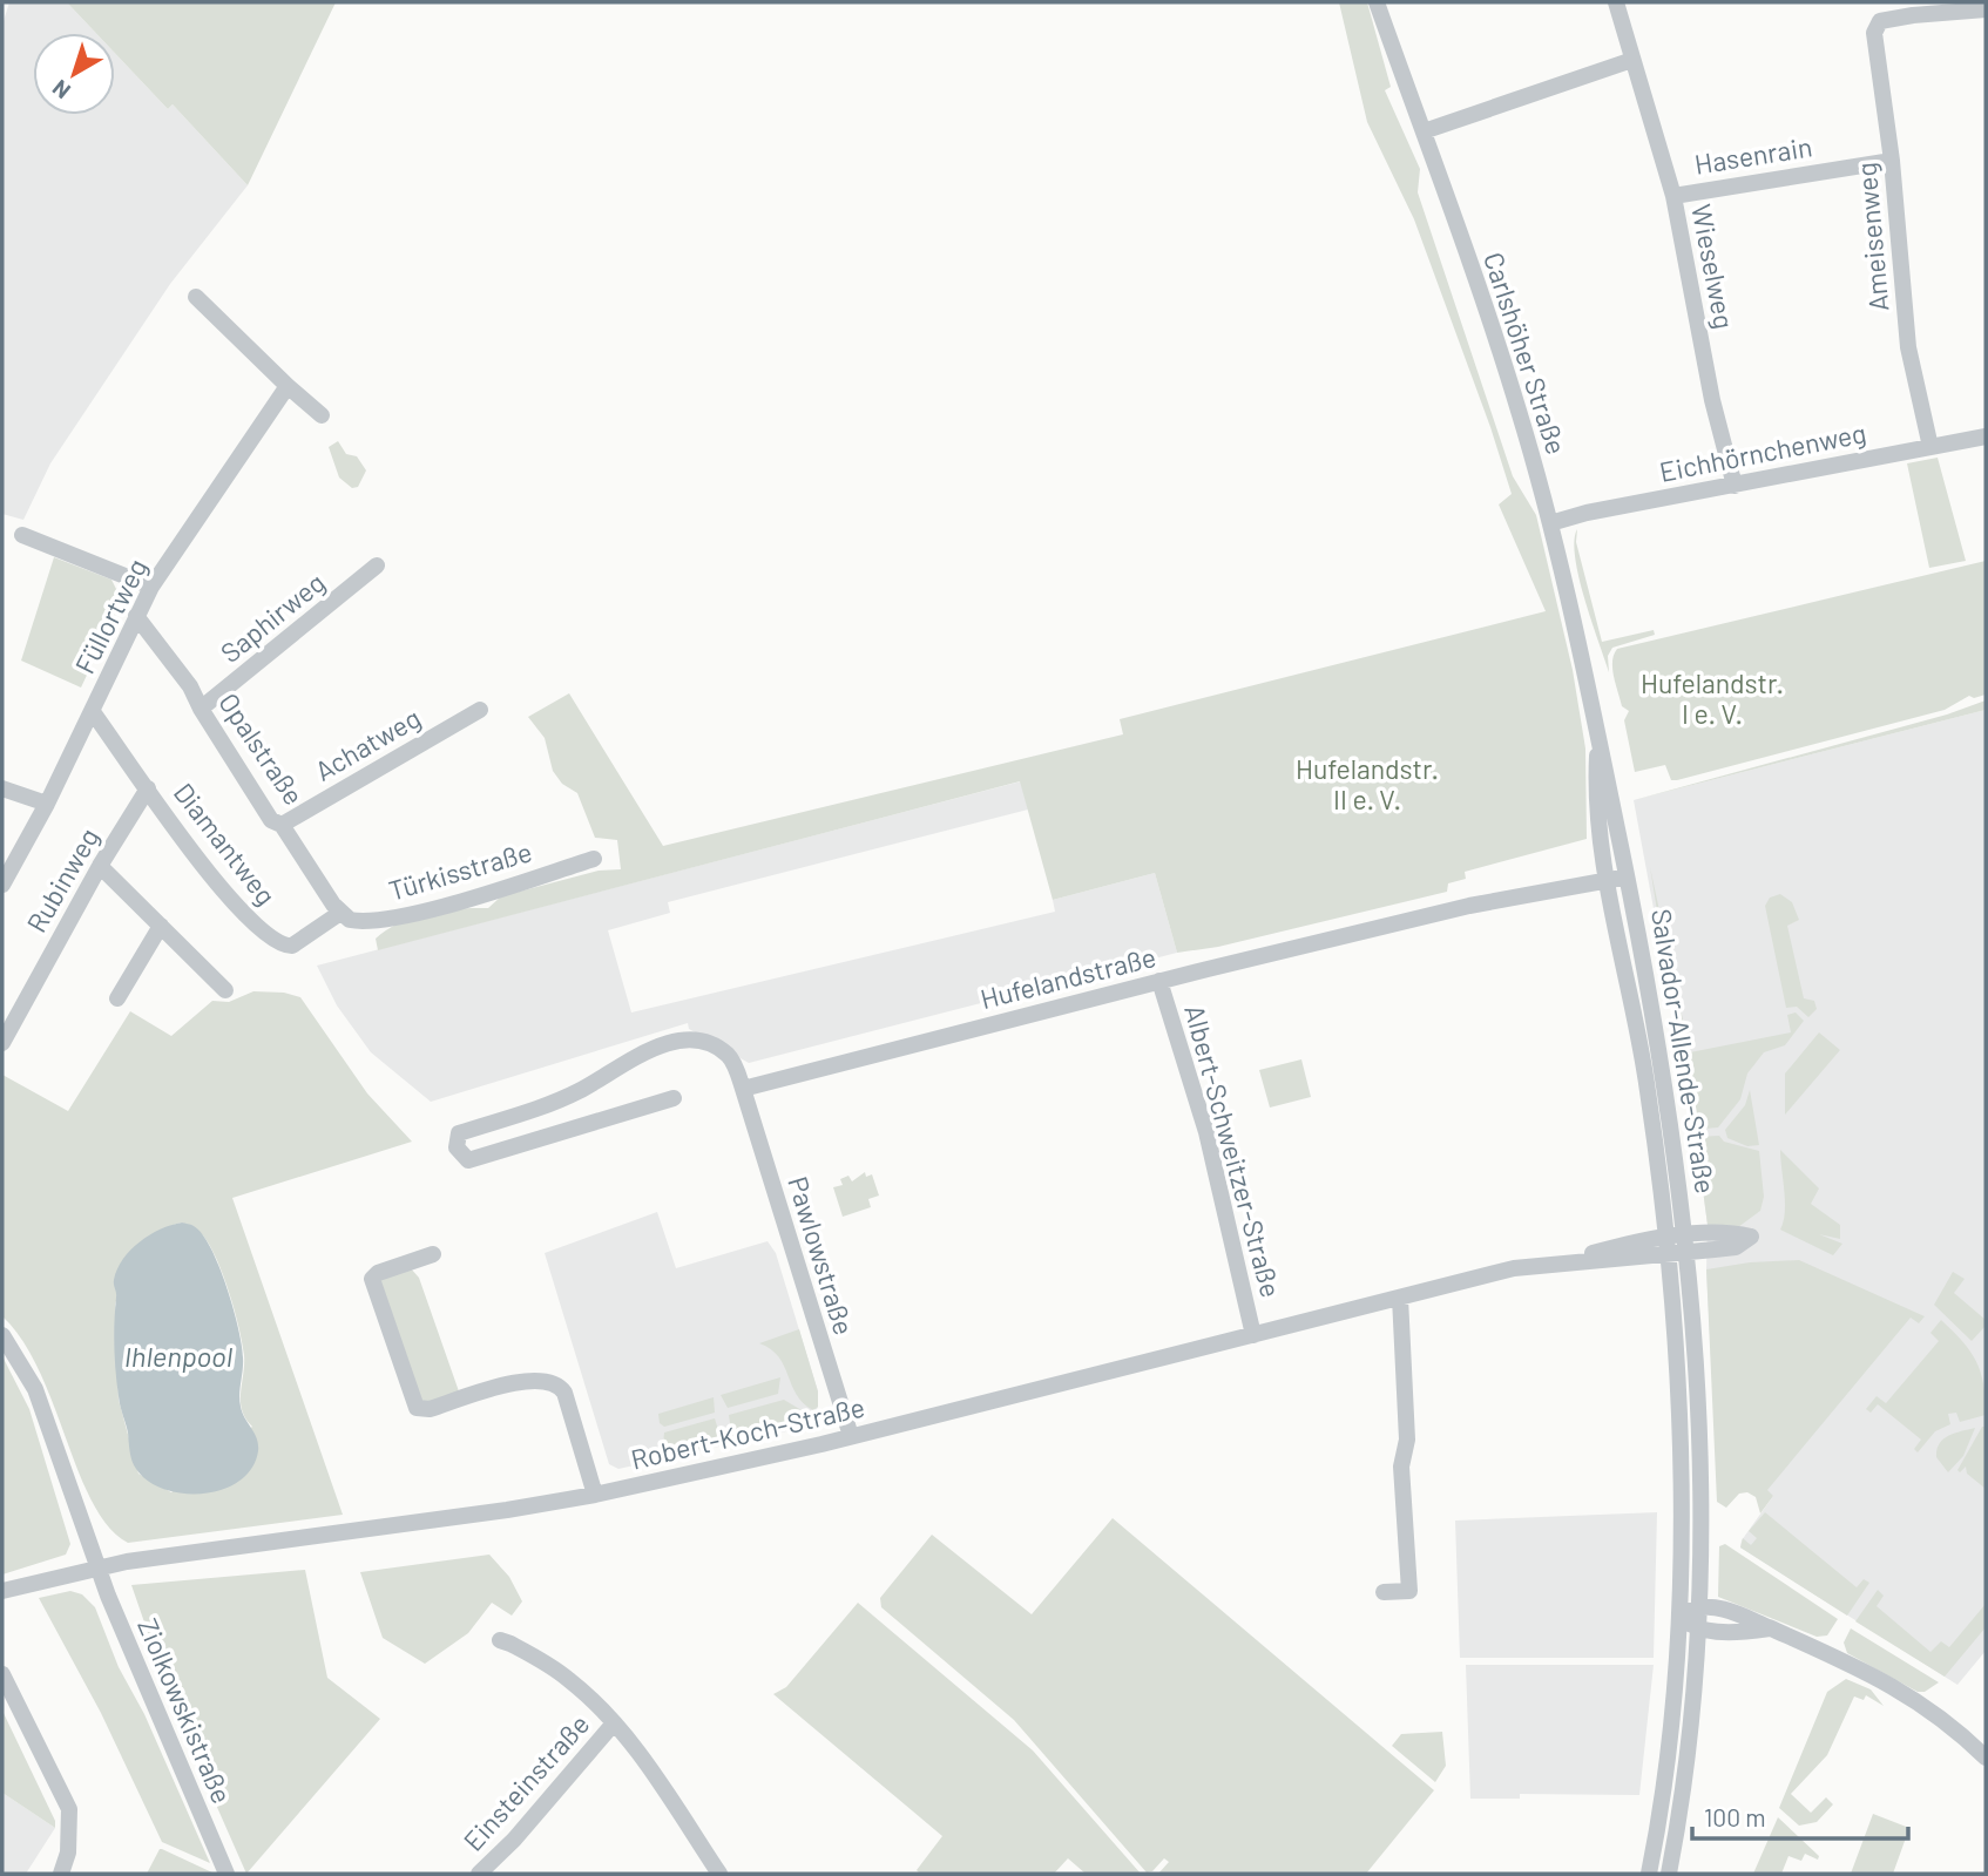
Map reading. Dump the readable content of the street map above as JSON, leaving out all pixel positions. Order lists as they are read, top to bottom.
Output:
{
  "streets": {
    "street": [
      "Hasenrain",
      "Ameisenweg",
      "Wieselweg",
      "Carlshöher Straße",
      "Eichhörnchenweg",
      "Füllortweg",
      "Saphirweg",
      "Achatweg",
      "Opalstraße",
      "Diamantweg",
      "Türkisstraße",
      "Rubinweg",
      "Hufelandstraße",
      "Salvador-Allende-Straße",
      "Albert-Schweitzer-Straße",
      "Pawlowstraße",
      "Robert-Koch-Straße",
      "Ziolkowskistraße",
      "Einsteinstraße"
    ]
  },
  "crossings": [
    ["Hasenrain", "Ameisenweg"],
    ["Hasenrain", "Wieselweg"],
    ["Ameisenweg", "Eichhörnchenweg"],
    ["Wieselweg", "Eichhörnchenweg"],
    ["Carlshöher Straße", "Eichhörnchenweg"],
    ["Carlshöher Straße", "Salvador-Allende-Straße"],
    ["Füllortweg", "Opalstraße"],
    ["Füllortweg", "Diamantweg"],
    ["Saphirweg", "Opalstraße"],
    ["Achatweg", "Opalstraße"],
    ["Opalstraße", "Diamantweg"],
    ["Opalstraße", "Türkisstraße"],
    ["Diamantweg", "Türkisstraße"],
    ["Diamantweg", "Rubinweg"],
    ["Hufelandstraße", "Salvador-Allende-Straße"],
    ["Hufelandstraße", "Albert-Schweitzer-Straße"],
    ["Hufelandstraße", "Pawlowstraße"],
    ["Salvador-Allende-Straße", "Robert-Koch-Straße"],
    ["Albert-Schweitzer-Straße", "Robert-Koch-Straße"],
    ["Pawlowstraße", "Robert-Koch-Straße"],
    ["Robert-Koch-Straße", "Ziolkowskistraße"]
  ],
  "water": ["Ihlenpool"],
  "parks": ["Hufelandstr. I e. V.", "Hufelandstr. II e. V."],
  "scale_bar": "100 m",
  "north": "bottom left"
}
